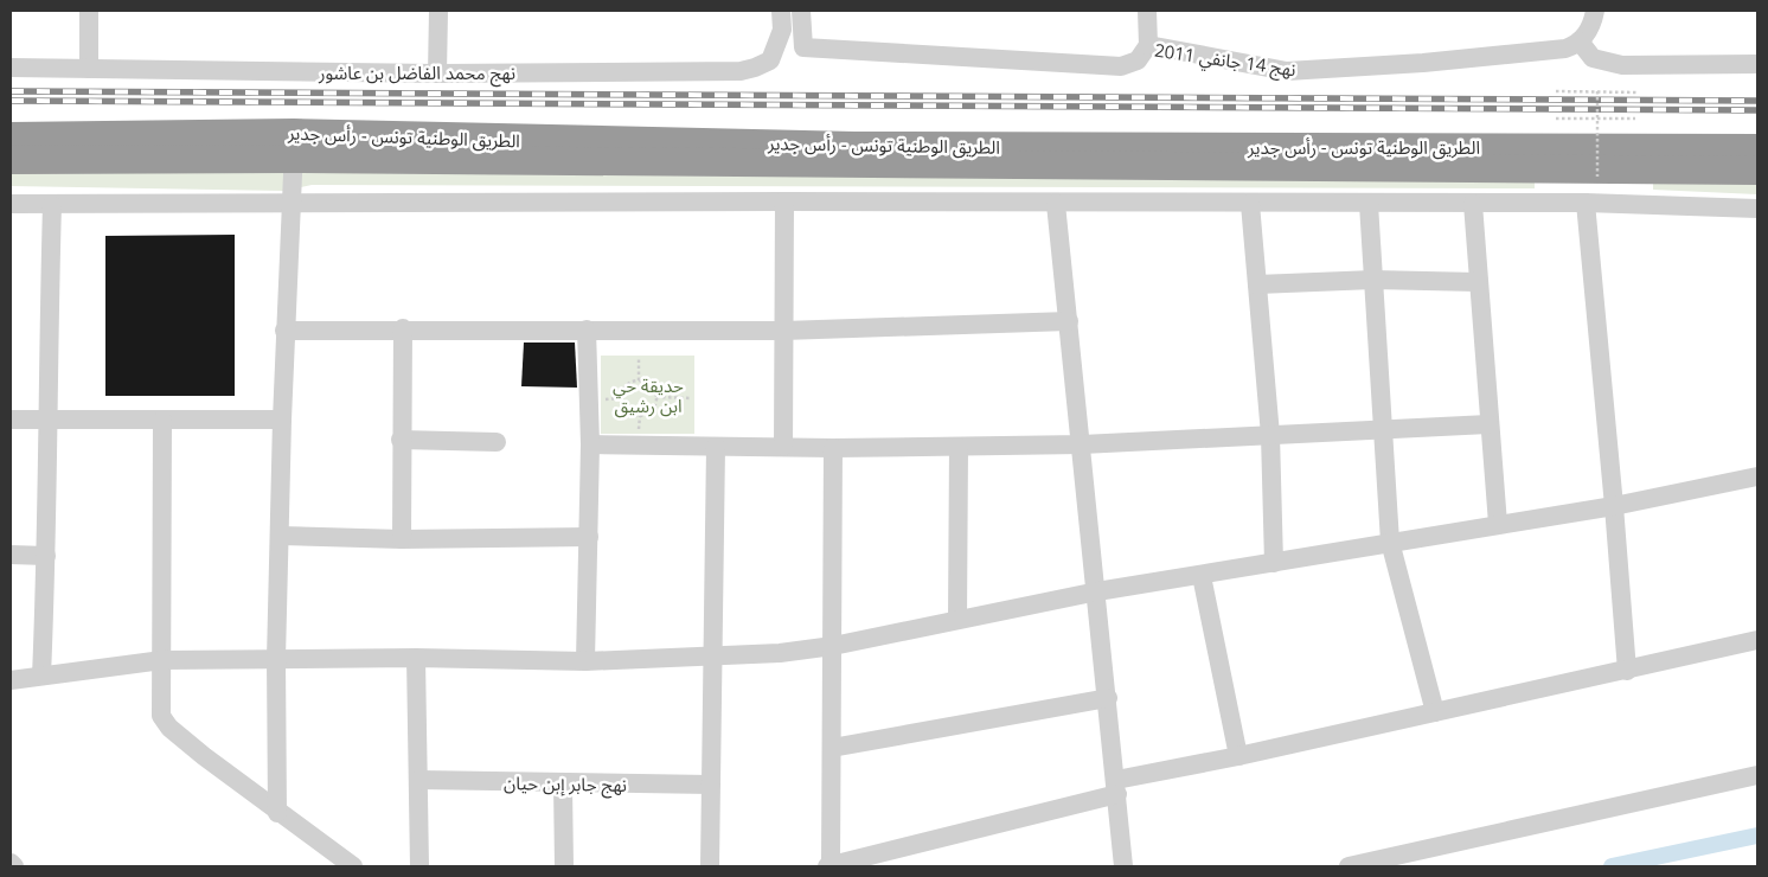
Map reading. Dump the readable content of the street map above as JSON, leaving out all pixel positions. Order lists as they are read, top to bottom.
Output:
{
  "streets": {
    "highway": ["الطريق الوطنية تونس - رأس جدير"],
    "street": ["نهج 14 جانفي 2011", "نهج محمد الفاضل بن عاشور", "نهج جابر إبن حيان"]
  },
  "parks": ["حديقة حي ابن رشيق"]
}
